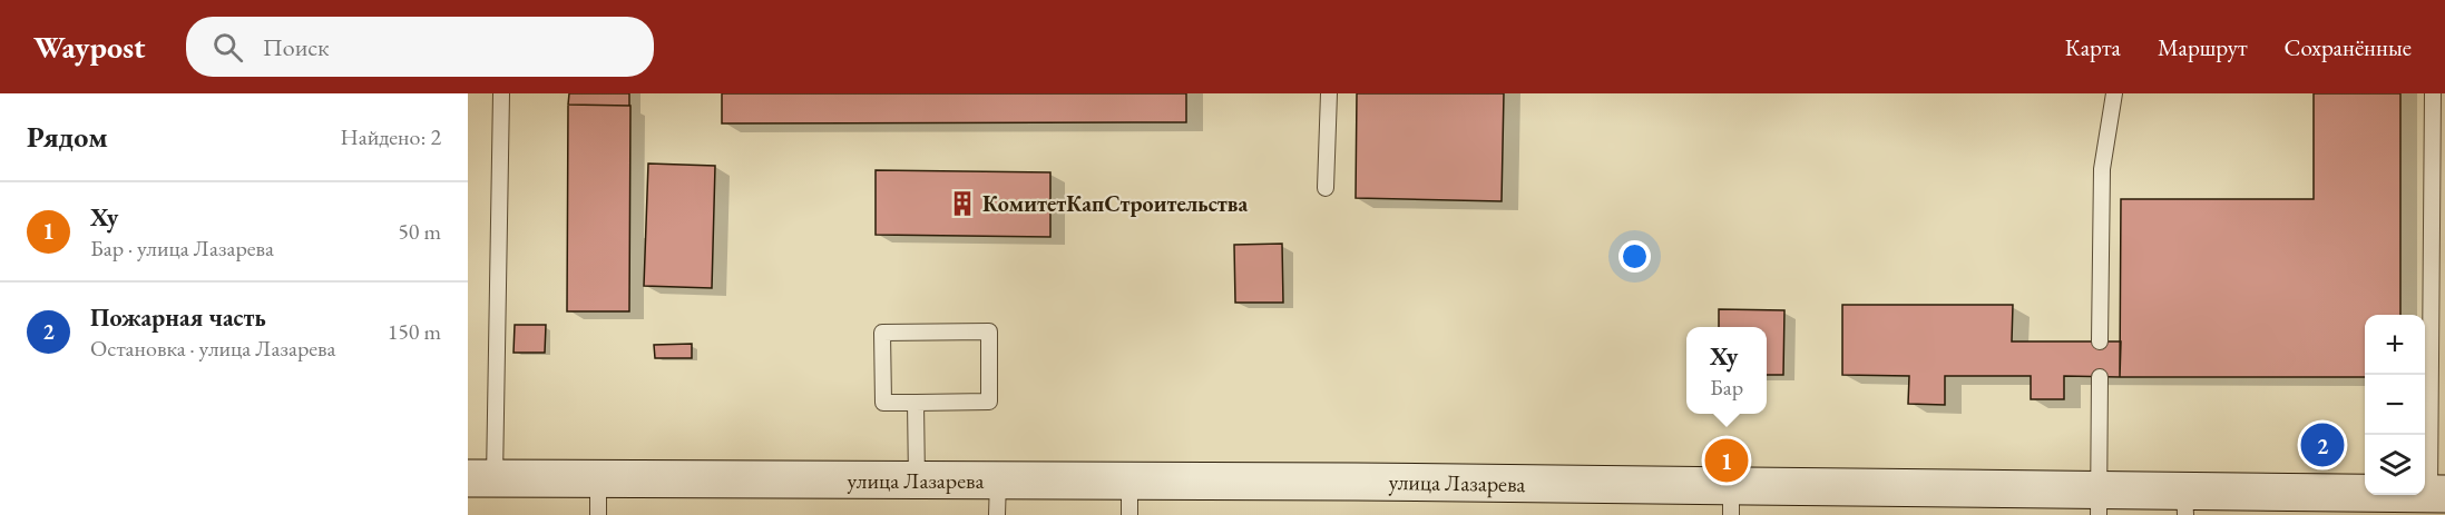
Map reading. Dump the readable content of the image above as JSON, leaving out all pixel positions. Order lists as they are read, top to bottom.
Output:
{
  "streets": {
    "main road": ["улица Лазарева"]
  },
  "places": {
    "building": ["КомитетКапСтроительства"]
  },
  "page": {
    "header": "Waypost",
    "search": "Поиск",
    "nav": ["Карта", "Маршрут", "Сохранённые"],
    "heading": ["Рядом", "Найдено: 2"],
    "list": [
      {
        "mark": "1",
        "name": "Xy",
        "note": "Бар · улица Лазарева",
        "value": "50 m"
      },
      {
        "mark": "2",
        "name": "Пожарная часть",
        "note": "Остановка · улица Лазарева",
        "value": "150 m"
      }
    ],
    "map_buttons": ["+", "−"],
    "popup": ["Xy", "Бар"],
    "pins": ["2", "1"]
  }
}
